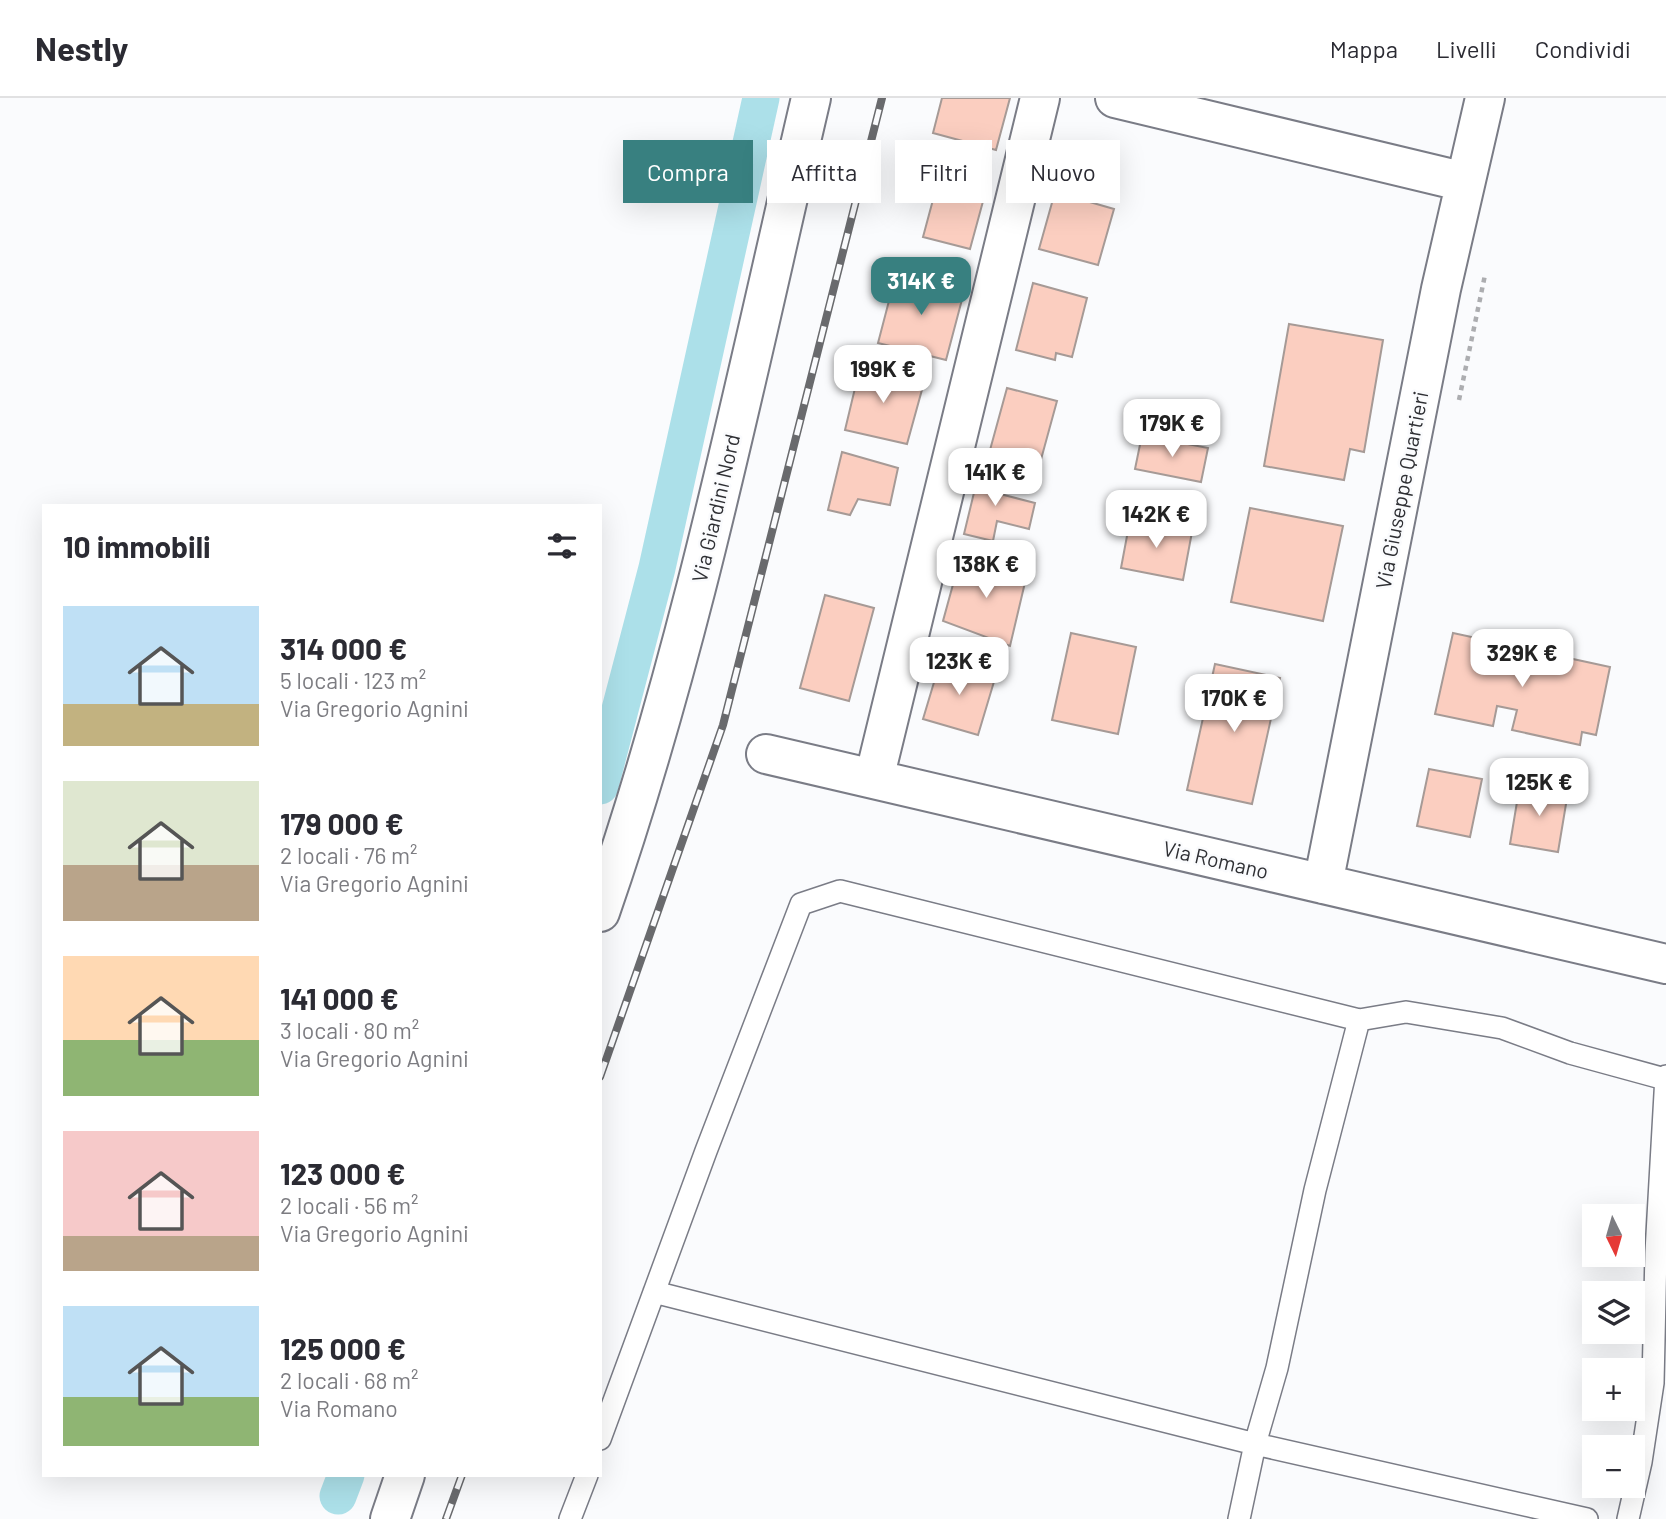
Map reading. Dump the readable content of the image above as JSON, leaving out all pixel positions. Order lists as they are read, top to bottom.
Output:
{
  "streets": {
    "street": ["Via Giuseppe Quartieri", "Via Giardini Nord", "Via Romano"]
  },
  "crossings": [
    ["Via Giuseppe Quartieri", "Via Romano"]
  ],
  "north": "bottom",
  "page": {
    "header": "Nestly",
    "nav": ["Mappa", "Livelli", "Condividi"],
    "chip": [
      "Compra",
      "Affitta",
      "Filtri",
      "Nuovo"
    ],
    "price": [
      "314K €",
      "199K €",
      "179K €",
      "141K €",
      "142K €",
      "138K €",
      "329K €",
      "123K €",
      "170K €",
      "125K €"
    ],
    "heading": "10 immobili",
    "list": [
      {
        "name": "314 000 €",
        "note": "5 locali · 123 m² · Via Gregorio Agnini"
      },
      {
        "name": "179 000 €",
        "note": "2 locali · 76 m² · Via Gregorio Agnini"
      },
      {
        "name": "141 000 €",
        "note": "3 locali · 80 m² · Via Gregorio Agnini"
      },
      {
        "name": "123 000 €",
        "note": "2 locali · 56 m² · Via Gregorio Agnini"
      },
      {
        "name": "125 000 €",
        "note": "2 locali · 68 m² · Via Romano"
      }
    ],
    "map_buttons": ["+", "−"]
  }
}
